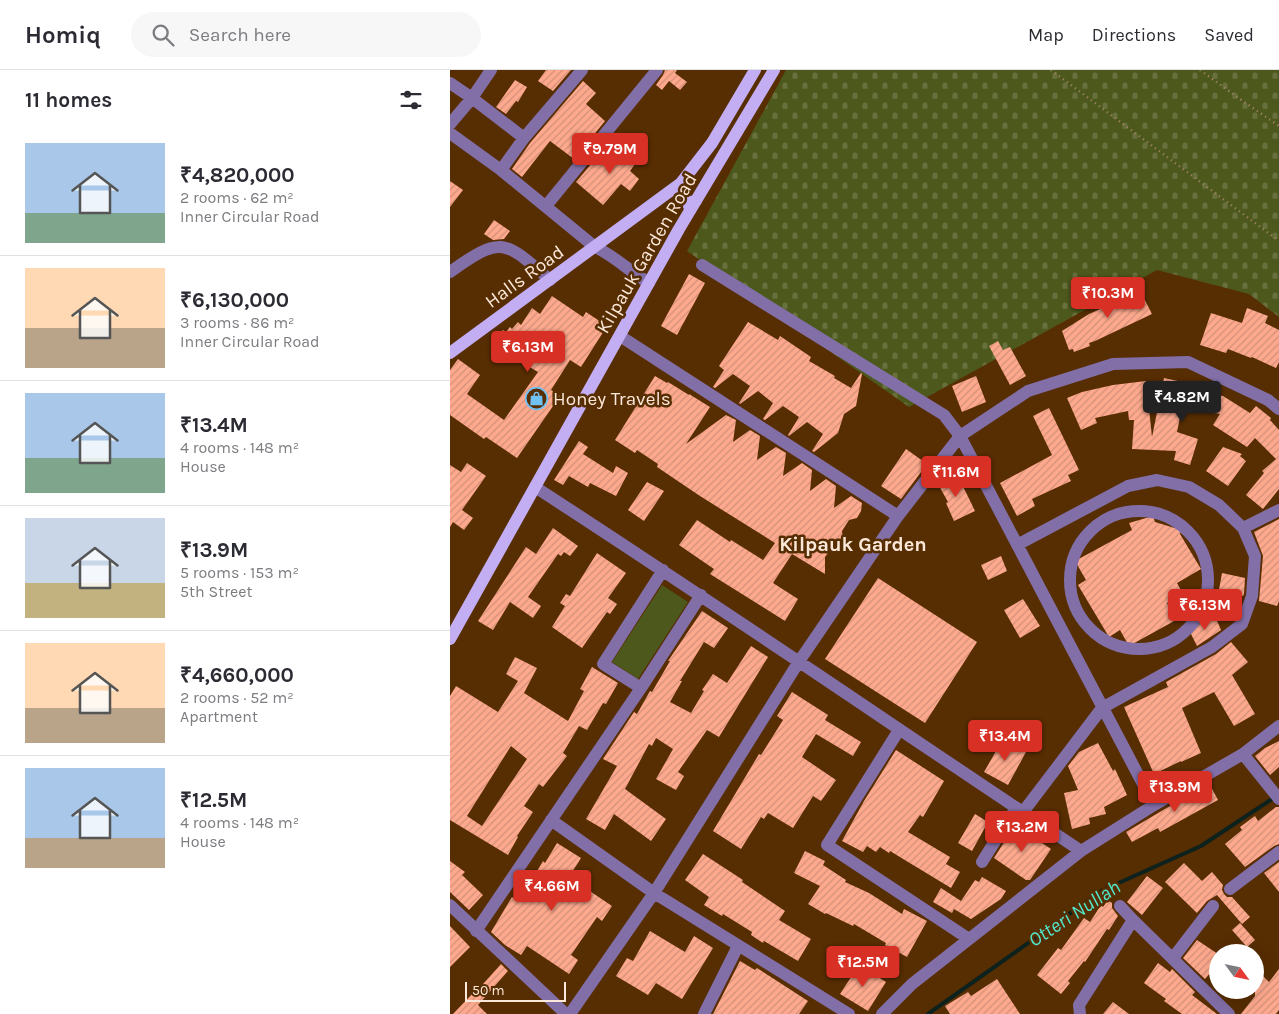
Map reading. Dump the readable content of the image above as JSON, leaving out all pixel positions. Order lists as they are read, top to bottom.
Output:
{
  "streets": {
    "main road": ["Kilpauk Garden Road", "Halls Road"]
  },
  "crossings": [
    ["Kilpauk Garden Road", "Halls Road"]
  ],
  "districts": ["Kilpauk Garden"],
  "water": ["Otteri Nullah"],
  "places": {
    "shop": ["Honey Travels"]
  },
  "scale_bar": "50 m",
  "north": "bottom right",
  "page": {
    "header": "Homiq",
    "search": "Search here",
    "nav": ["Map", "Directions", "Saved"],
    "heading": "11 homes",
    "list": [
      {
        "name": "₹4,820,000",
        "note": "2 rooms · 62 m² · Inner Circular Road"
      },
      {
        "name": "₹6,130,000",
        "note": "3 rooms · 86 m² · Inner Circular Road"
      },
      {
        "name": "₹13.4M",
        "note": "4 rooms · 148 m² · House"
      },
      {
        "name": "₹13.9M",
        "note": "5 rooms · 153 m² · 5th Street"
      },
      {
        "name": "₹4,660,000",
        "note": "2 rooms · 52 m² · Apartment"
      },
      {
        "name": "₹12.5M",
        "note": "4 rooms · 148 m² · House"
      }
    ],
    "price": [
      "₹9.79M",
      "₹10.3M",
      "₹6.13M",
      "₹4.82M",
      "₹11.6M",
      "₹6.13M",
      "₹13.4M",
      "₹13.9M",
      "₹13.2M",
      "₹4.66M",
      "₹12.5M"
    ],
    "scale": "50 m"
  }
}
